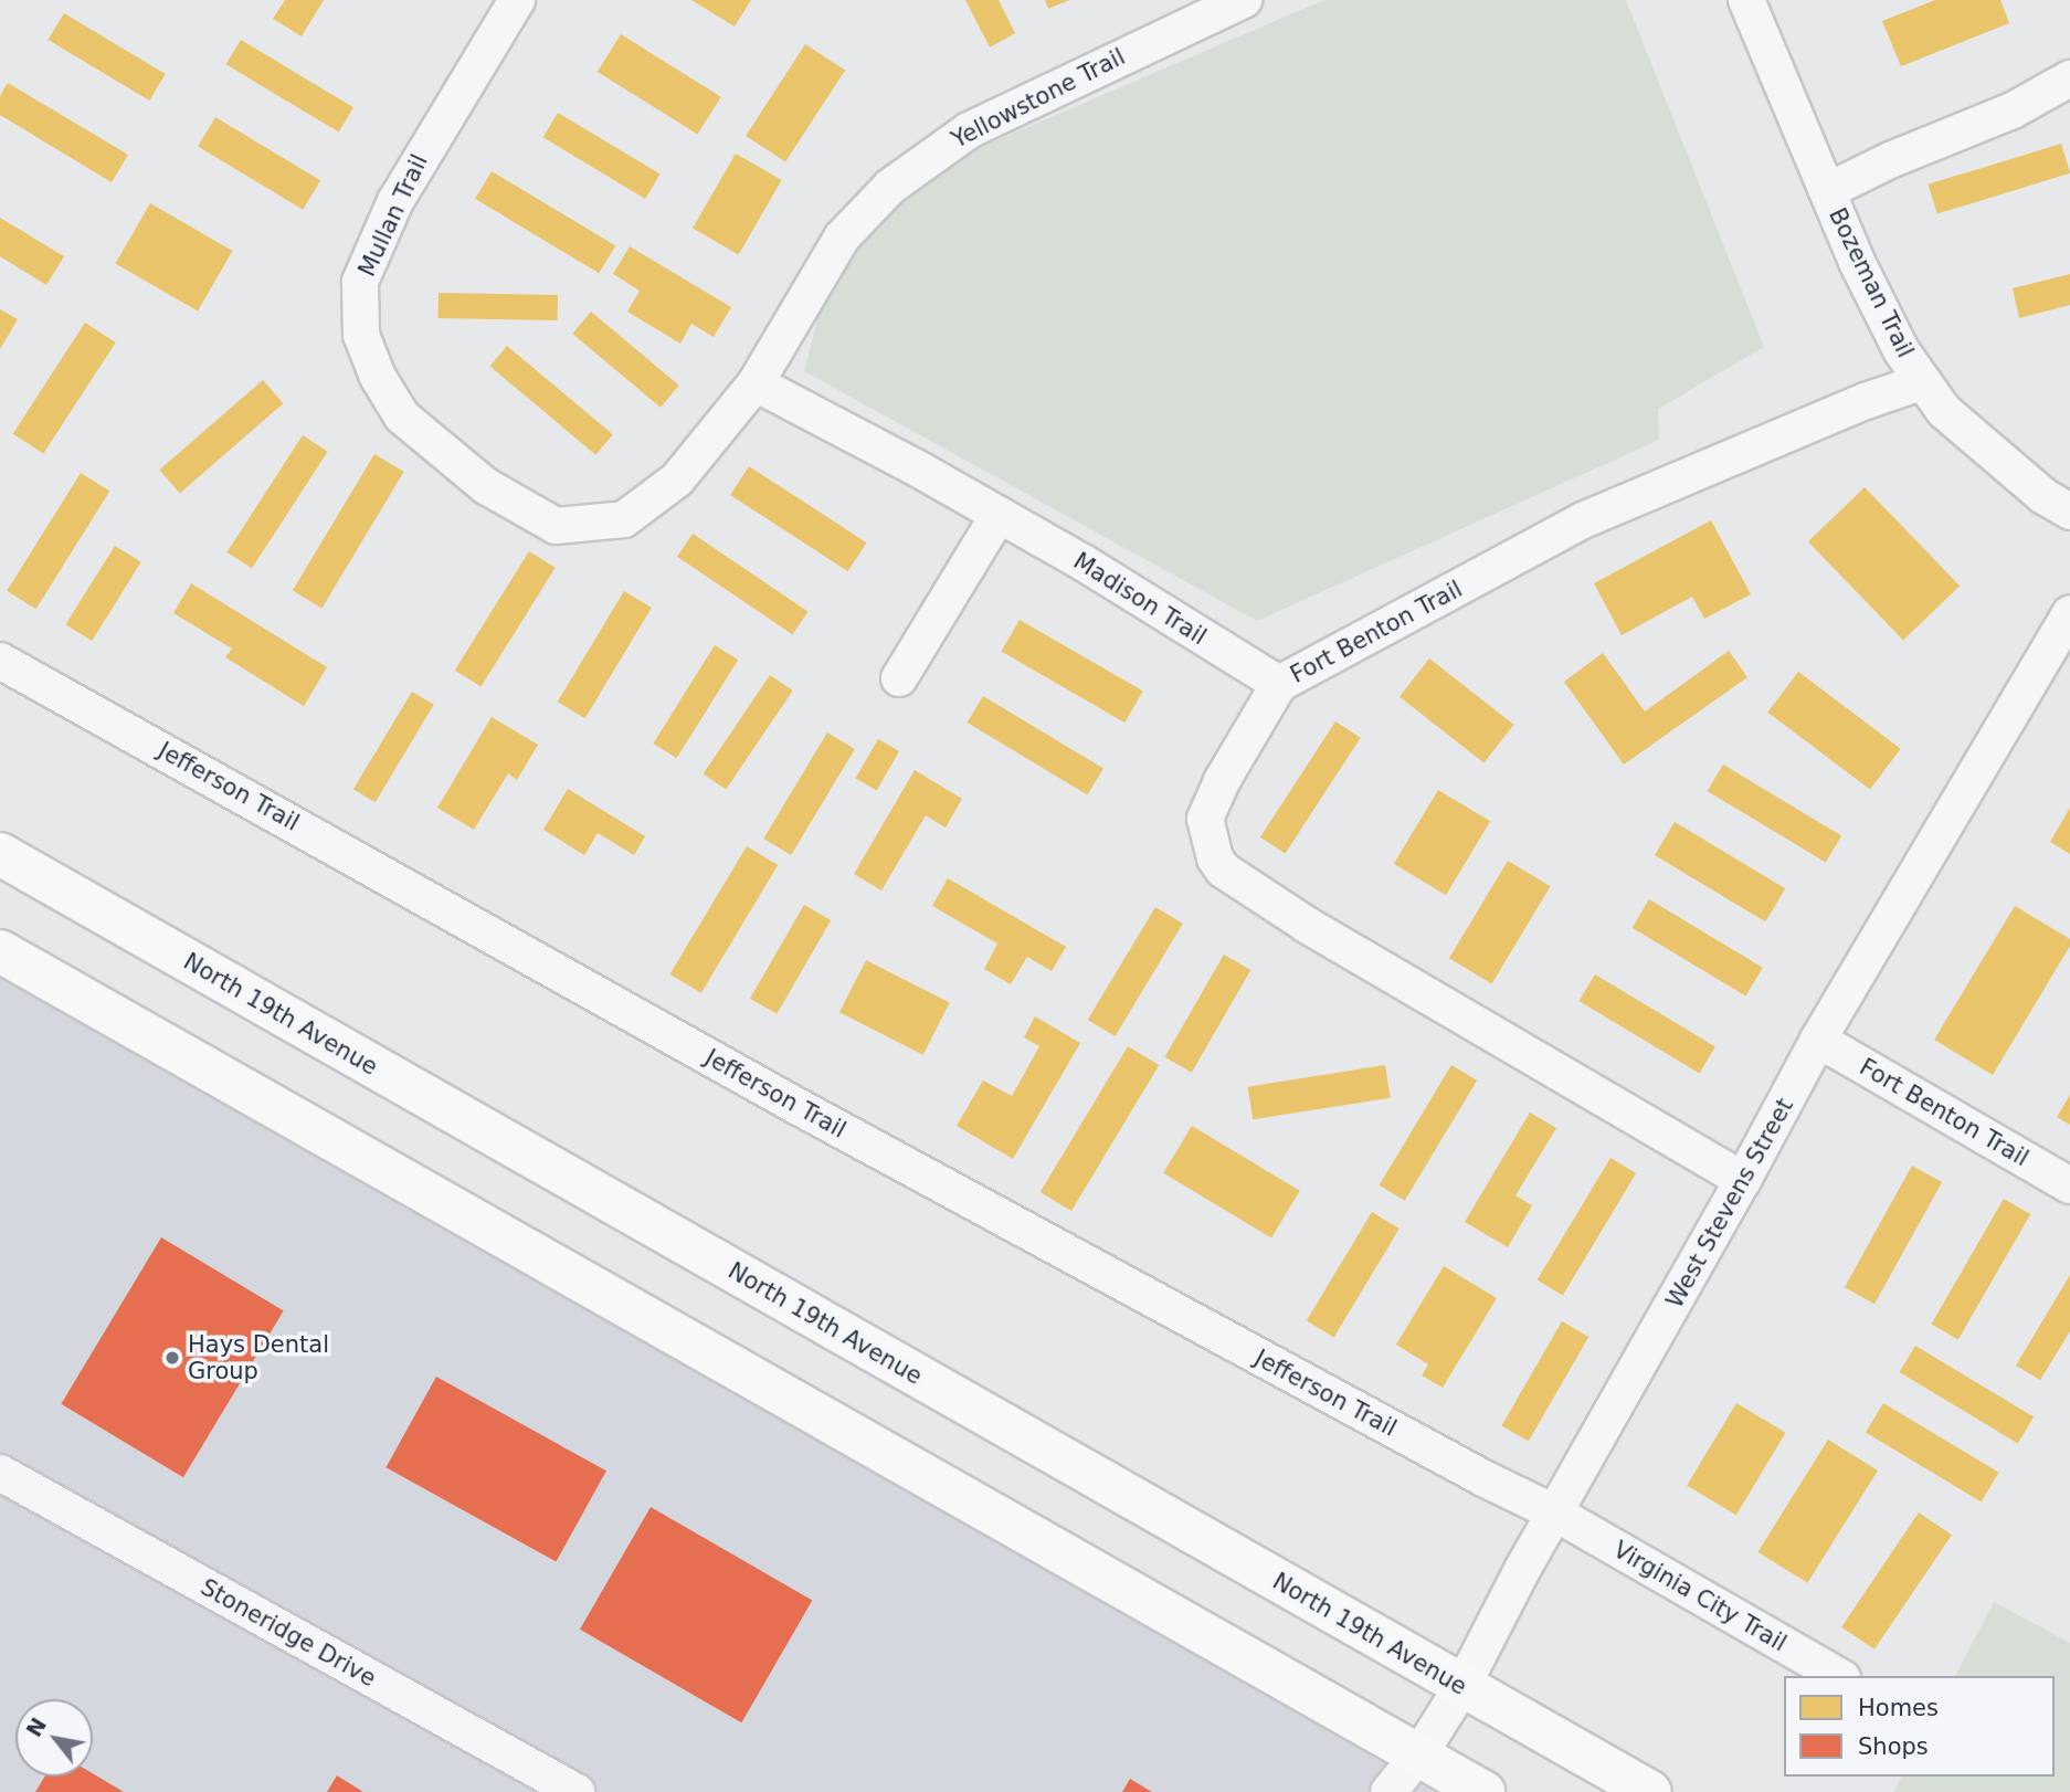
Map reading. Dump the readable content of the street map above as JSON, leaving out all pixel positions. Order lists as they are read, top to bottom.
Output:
{
  "streets": {
    "main road": ["North 19th Avenue"],
    "street": [
      "Yellowstone Trail",
      "Mullan Trail",
      "Bozeman Trail",
      "Madison Trail",
      "Fort Benton Trail",
      "Jefferson Trail",
      "West Stevens Street",
      "Virginia City Trail",
      "Stoneridge Drive"
    ]
  },
  "crossings": [
    ["Yellowstone Trail", "Mullan Trail"],
    ["Yellowstone Trail", "Madison Trail"],
    ["Mullan Trail", "Madison Trail"],
    ["Bozeman Trail", "Fort Benton Trail"],
    ["Madison Trail", "Fort Benton Trail"],
    ["Fort Benton Trail", "West Stevens Street"],
    ["Jefferson Trail", "West Stevens Street"],
    ["Jefferson Trail", "Virginia City Trail"],
    ["North 19th Avenue", "West Stevens Street"],
    ["West Stevens Street", "Virginia City Trail"]
  ],
  "places": ["Hays Dental Group"],
  "legend": ["Homes", "Shops"],
  "north": "top left"
}
